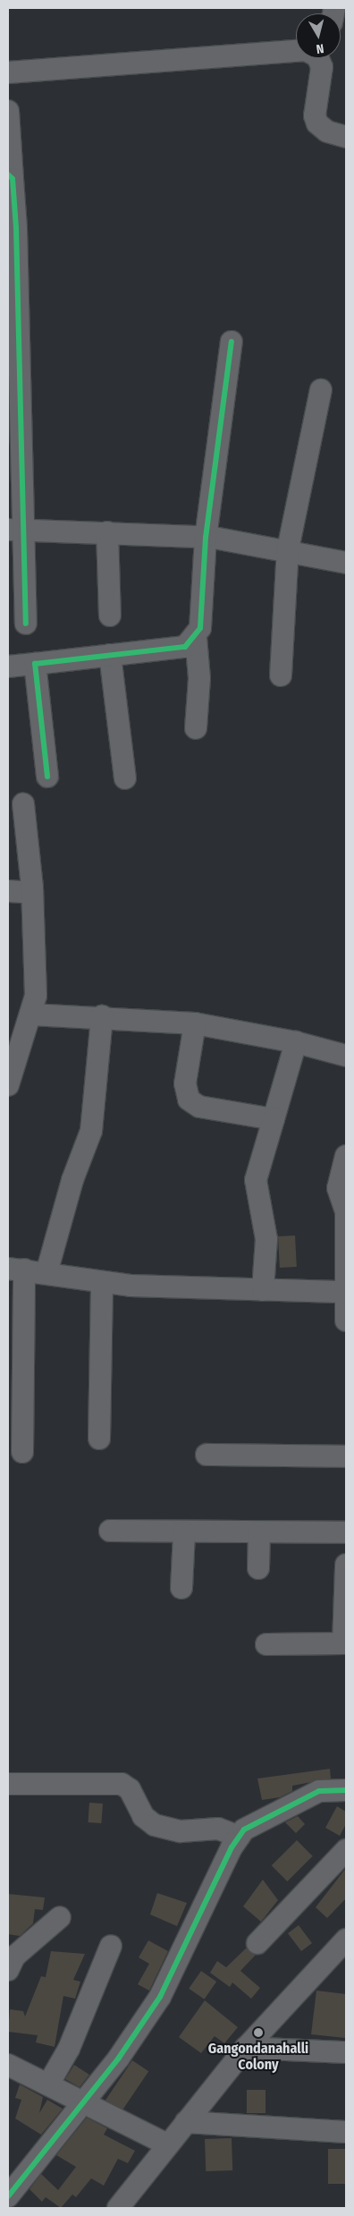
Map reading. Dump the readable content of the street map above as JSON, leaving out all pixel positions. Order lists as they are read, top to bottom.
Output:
{
  "places": ["Gangondanahalli Colony"],
  "north": "bottom"
}
